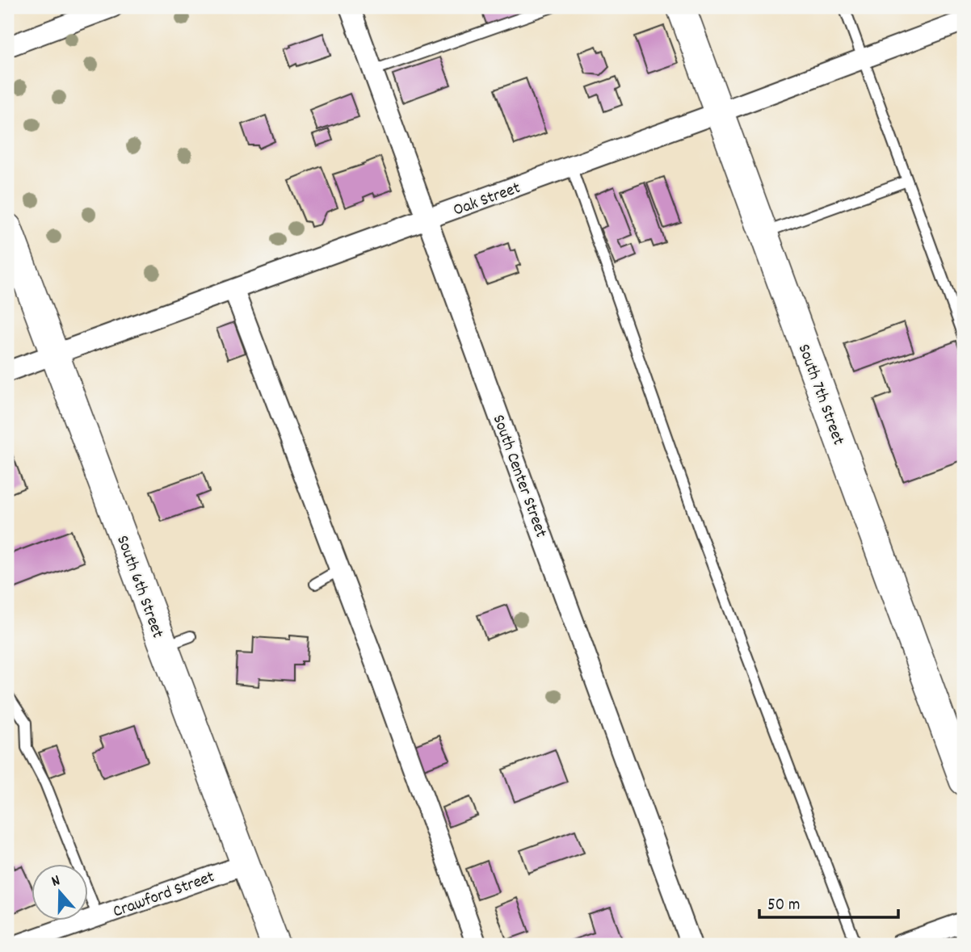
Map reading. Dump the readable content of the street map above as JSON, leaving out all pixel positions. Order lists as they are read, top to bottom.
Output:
{
  "streets": {
    "main road": ["South 7th Street", "South 6th Street"],
    "street": ["Oak Street", "South Center Street", "Crawford Street"]
  },
  "crossings": [
    ["Oak Street", "South 7th Street"],
    ["Oak Street", "South Center Street"],
    ["Oak Street", "South 6th Street"],
    ["South 6th Street", "Crawford Street"]
  ],
  "scale_bar": "50 m",
  "north": "top"
}
